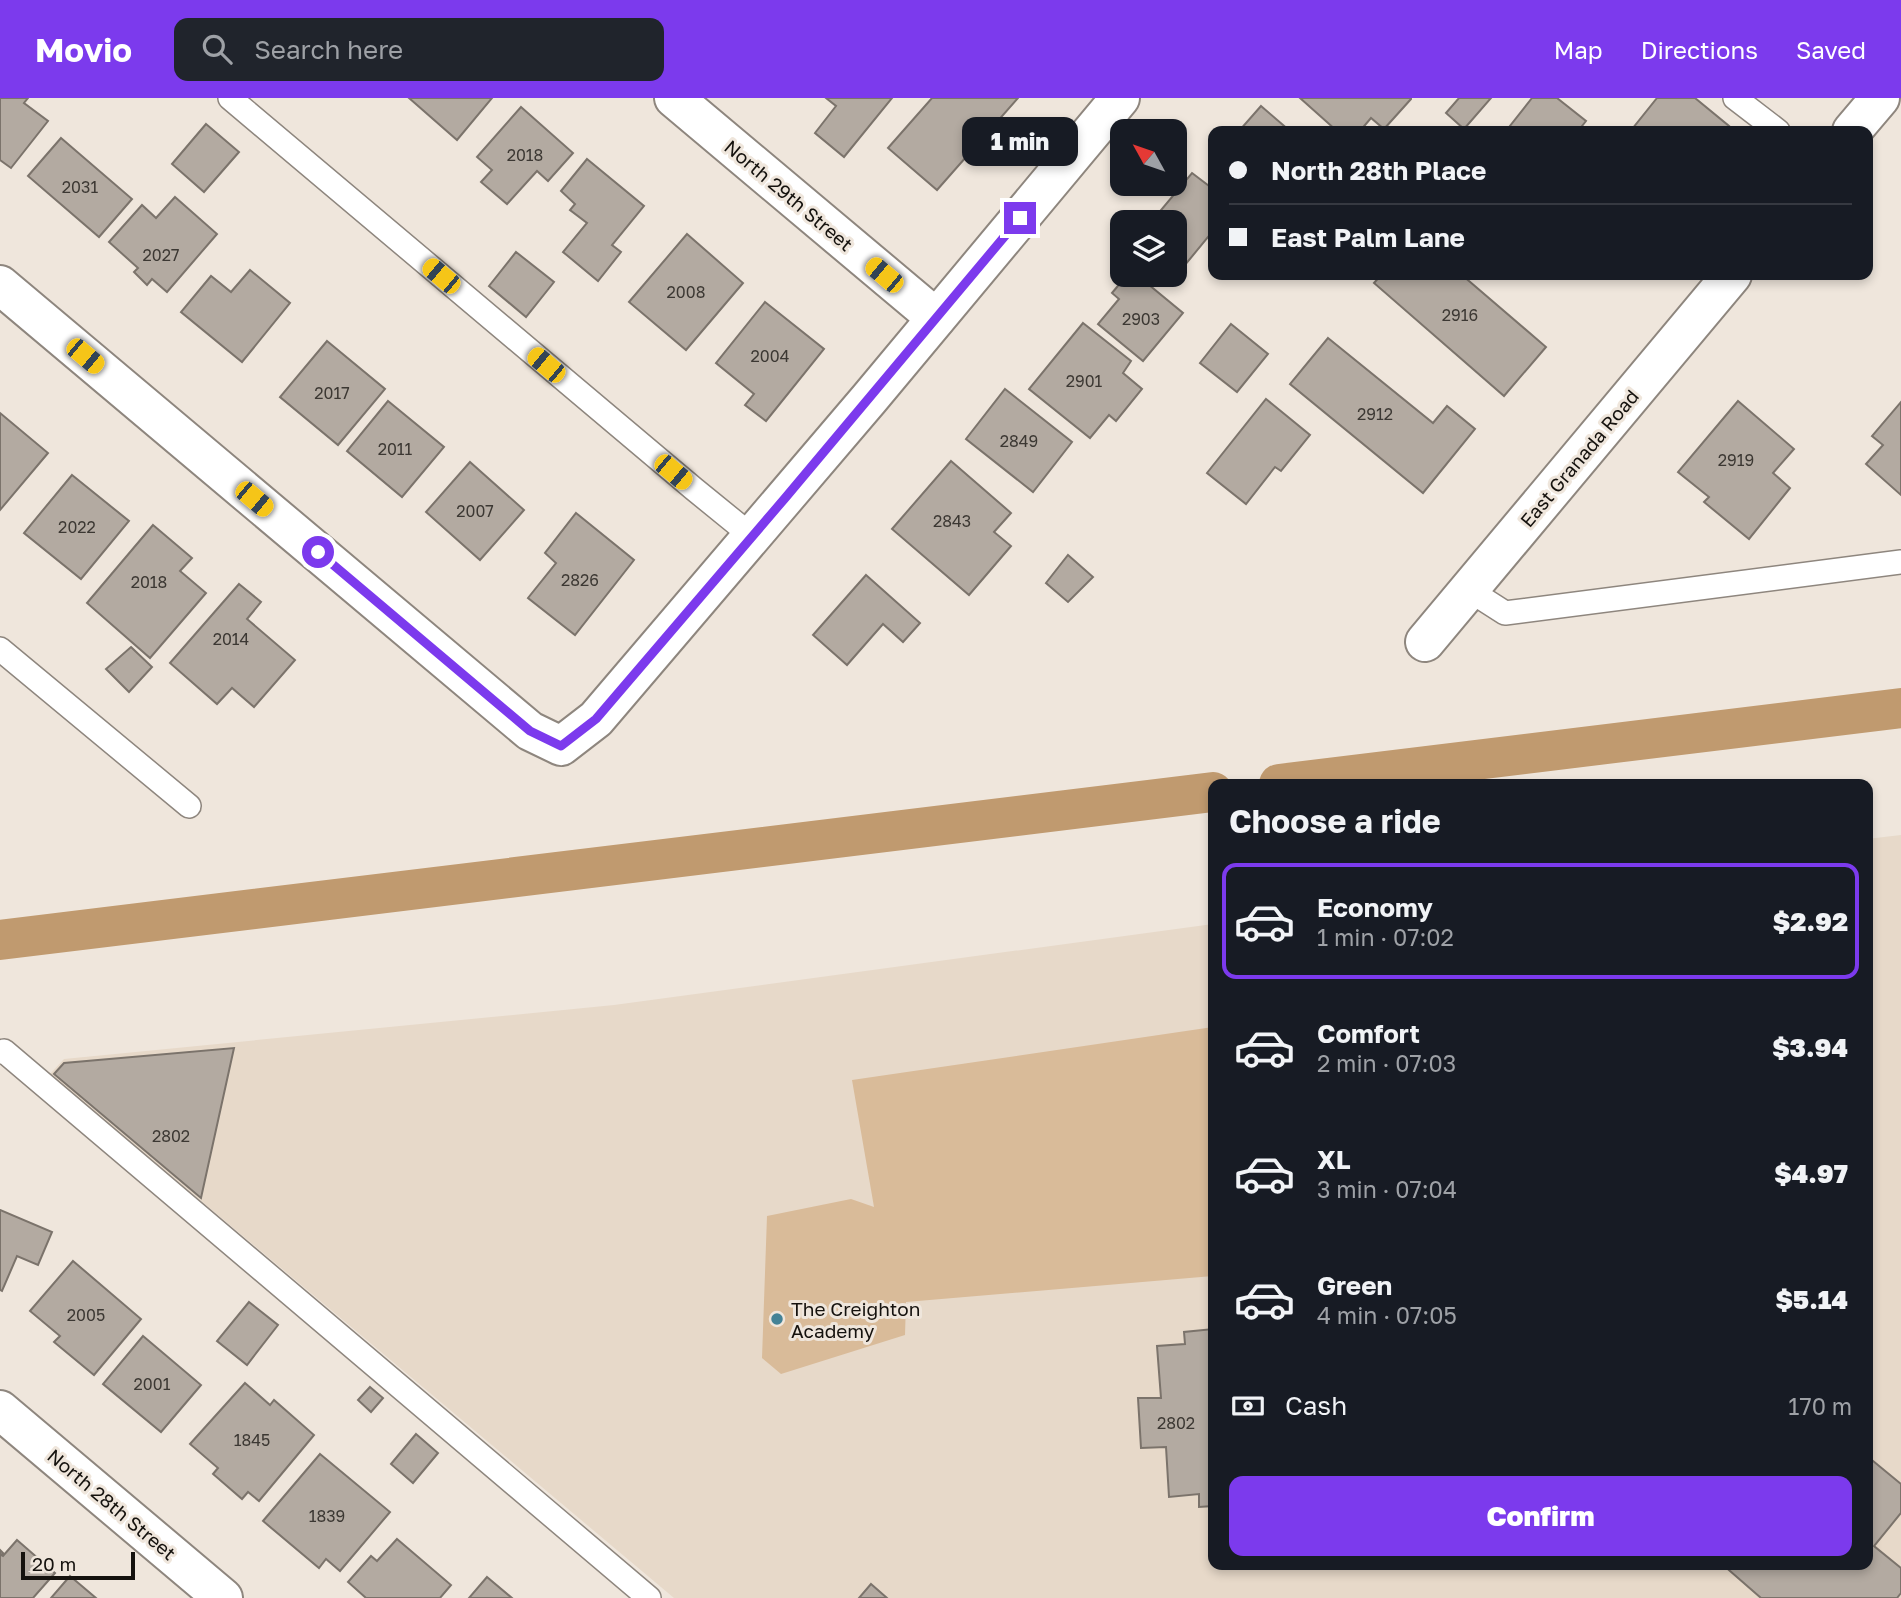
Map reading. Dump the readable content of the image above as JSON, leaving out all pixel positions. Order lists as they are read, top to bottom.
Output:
{
  "streets": {
    "street": ["North 29th Street", "East Granada Road", "North 28th Street"]
  },
  "places": ["The Creighton Academy"],
  "house_numbers": [
    "2018",
    "2031",
    "2027",
    "2008",
    "2916",
    "2903",
    "2004",
    "2901",
    "2017",
    "2912",
    "2849",
    "2011",
    "2919",
    "2007",
    "2843",
    "2022",
    "2826",
    "2018",
    "2014",
    "2802",
    "2005",
    "2001",
    "2802",
    "1845",
    "1839"
  ],
  "scale_bar": "20 m",
  "north": "top left",
  "page": {
    "header": "Movio",
    "search": "Search here",
    "nav": ["Map", "Directions", "Saved"],
    "bubble": "1 min",
    "banner": ["North 28th Place", "East Palm Lane"],
    "heading": "Choose a ride",
    "list": [
      {
        "name": "Economy",
        "note": "1 min · 07:02",
        "value": "$2.92"
      },
      {
        "name": "Comfort",
        "note": "2 min · 07:03",
        "value": "$3.94"
      },
      {
        "name": "XL",
        "note": "3 min · 07:04",
        "value": "$4.97"
      },
      {
        "name": "Green",
        "note": "4 min · 07:05",
        "value": "$5.14"
      }
    ],
    "pay": ["Cash", "170 m"],
    "buttons": "Confirm",
    "scale": "20 m"
  }
}
